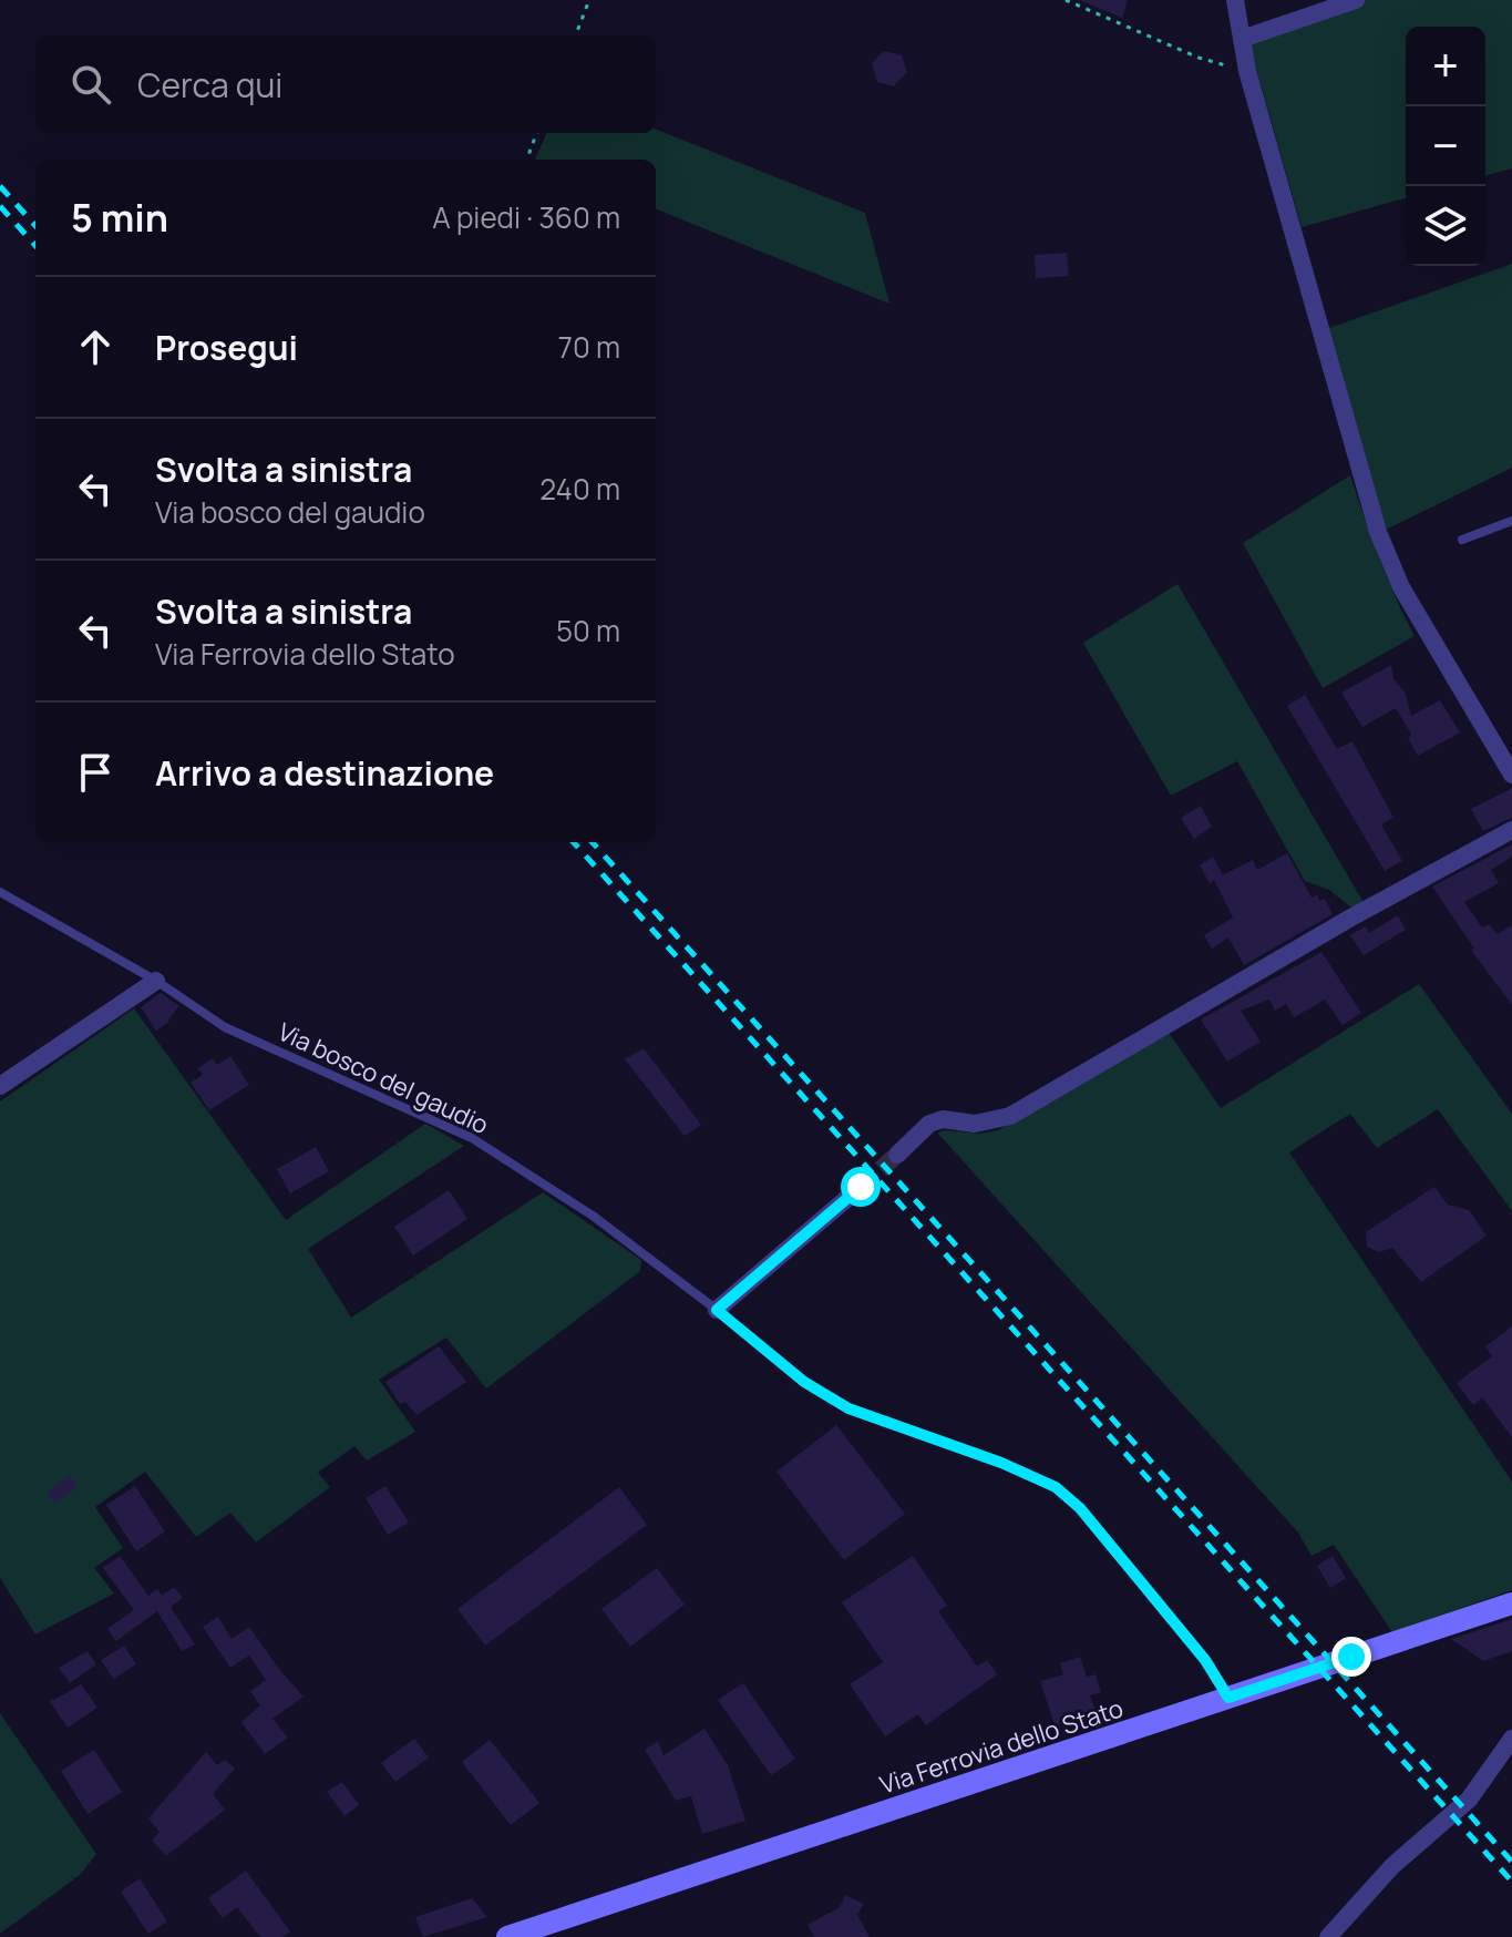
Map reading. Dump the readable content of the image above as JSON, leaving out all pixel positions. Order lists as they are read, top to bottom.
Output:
{
  "streets": {
    "main road": ["Via Ferrovia dello Stato"],
    "lane": ["Via bosco del gaudio"]
  },
  "crossings": [
    ["Via bosco del gaudio", "Via Ferrovia dello Stato"]
  ],
  "page": {
    "map_buttons": ["+", "−"],
    "search": "Cerca qui",
    "heading": ["5 min", "A piedi · 360 m"],
    "list": [
      ["Prosegui", "70 m"],
      ["Svolta a sinistra", "Via bosco del gaudio", "240 m"],
      ["Svolta a sinistra", "Via Ferrovia dello Stato", "50 m"],
      "Arrivo a destinazione"
    ]
  }
}
